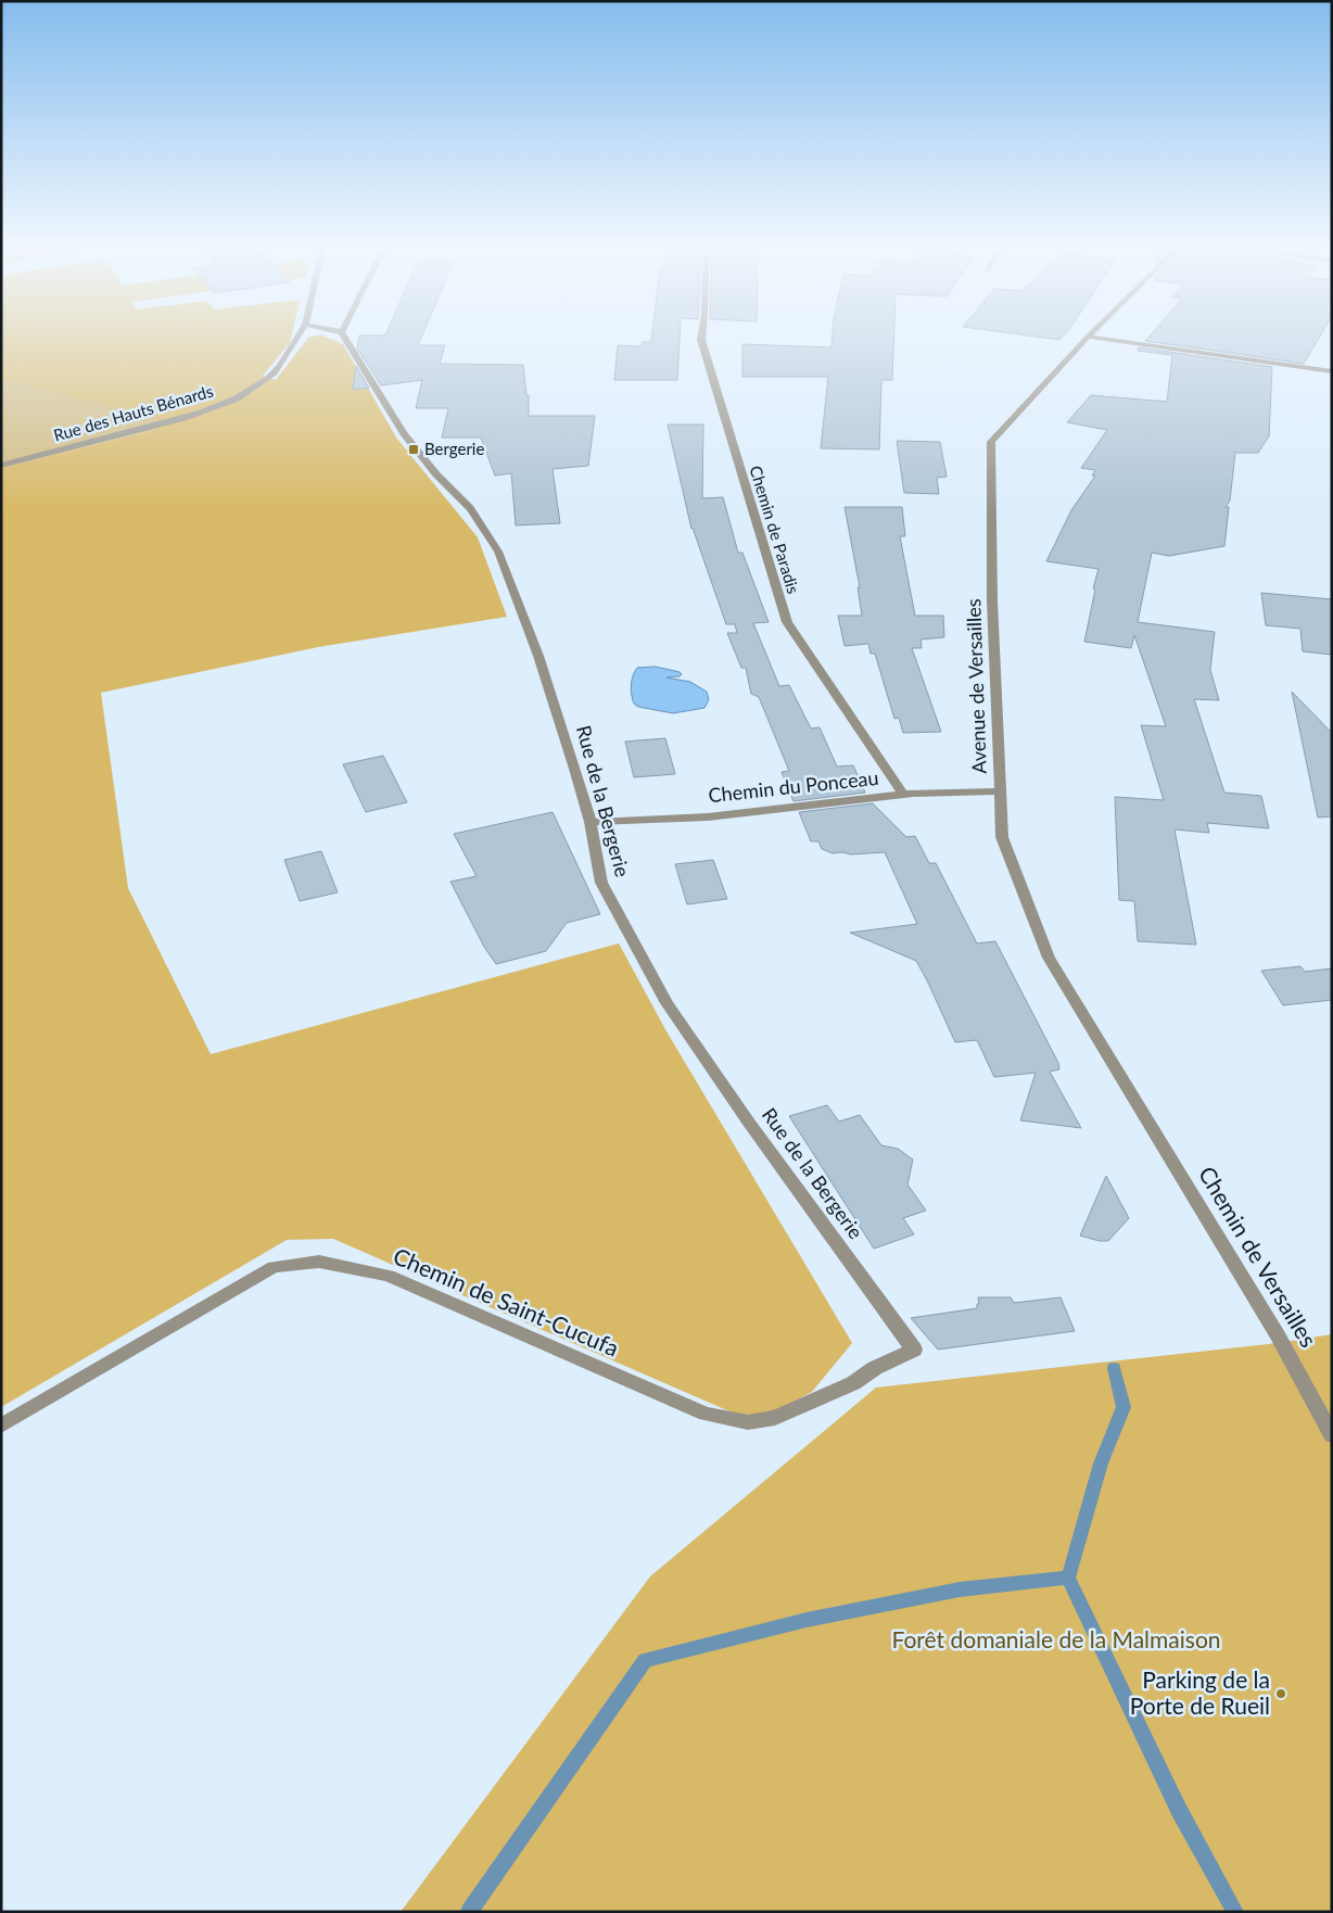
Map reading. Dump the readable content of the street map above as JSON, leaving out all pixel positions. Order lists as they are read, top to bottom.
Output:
{
  "streets": {
    "street": [
      "Rue des Hauts Bénards",
      "Chemin de Paradis",
      "Avenue de Versailles",
      "Chemin du Ponceau",
      "Rue de la Bergerie",
      "Chemin de Versailles",
      "Chemin de Saint-Cucufa"
    ]
  },
  "crossings": [
    ["Chemin de Paradis", "Chemin du Ponceau"],
    ["Avenue de Versailles", "Chemin du Ponceau"],
    ["Avenue de Versailles", "Chemin de Versailles"],
    ["Chemin du Ponceau", "Rue de la Bergerie"],
    ["Rue de la Bergerie", "Chemin de Saint-Cucufa"]
  ],
  "parks": ["Forêt domaniale de la Malmaison"],
  "places": {
    "transit": ["Bergerie"],
    "other": ["Parking de la Porte de Rueil"]
  }
}
